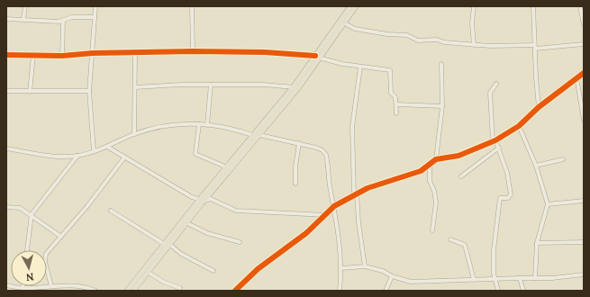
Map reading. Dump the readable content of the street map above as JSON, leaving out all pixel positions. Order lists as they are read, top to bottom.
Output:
{
  "north": "bottom"
}
